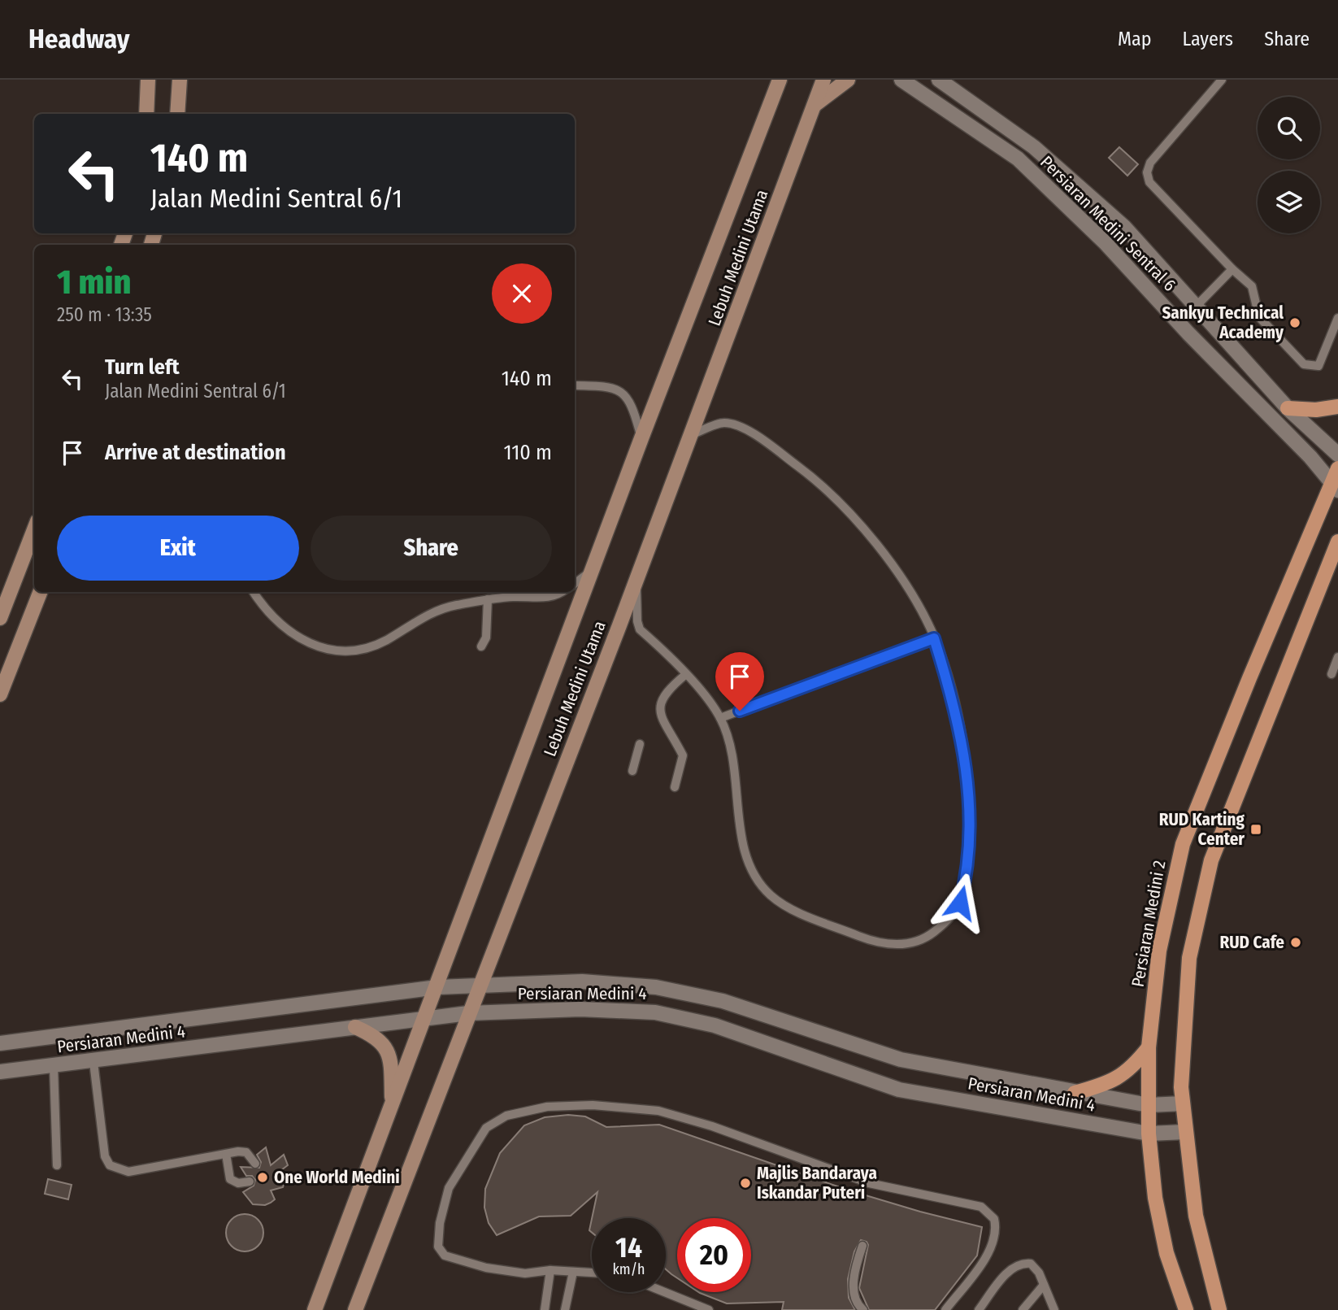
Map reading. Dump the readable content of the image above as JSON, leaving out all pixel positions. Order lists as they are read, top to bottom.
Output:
{
  "streets": {
    "main road": ["Lebuh Medini Utama", "Persiaran Medini 2"],
    "street": ["Persiaran Medini Sentral 6", "Persiaran Medini 4"]
  },
  "crossings": [
    ["Persiaran Medini Sentral 6", "Persiaran Medini 2"],
    ["Lebuh Medini Utama", "Persiaran Medini 4"],
    ["Persiaran Medini 2", "Persiaran Medini 4"]
  ],
  "places": {
    "other": [
      "Sankyu Technical Academy",
      "RUD Cafe",
      "One World Medini",
      "Majlis Bandaraya Iskandar Puteri"
    ],
    "transit": ["RUD Karting Center"]
  },
  "page": {
    "header": "Headway",
    "nav": ["Map", "Layers", "Share"],
    "turn": ["140 m", "Jalan Medini Sentral 6/1"],
    "heading": ["1 min", "250 m · 13:35"],
    "list": [
      {
        "name": "Turn left",
        "note": "Jalan Medini Sentral 6/1",
        "value": "140 m"
      },
      {
        "name": "Arrive at destination",
        "value": "110 m"
      }
    ],
    "buttons": ["Exit", "Share"],
    "speed": "14 km/h",
    "limit": "20"
  }
}
